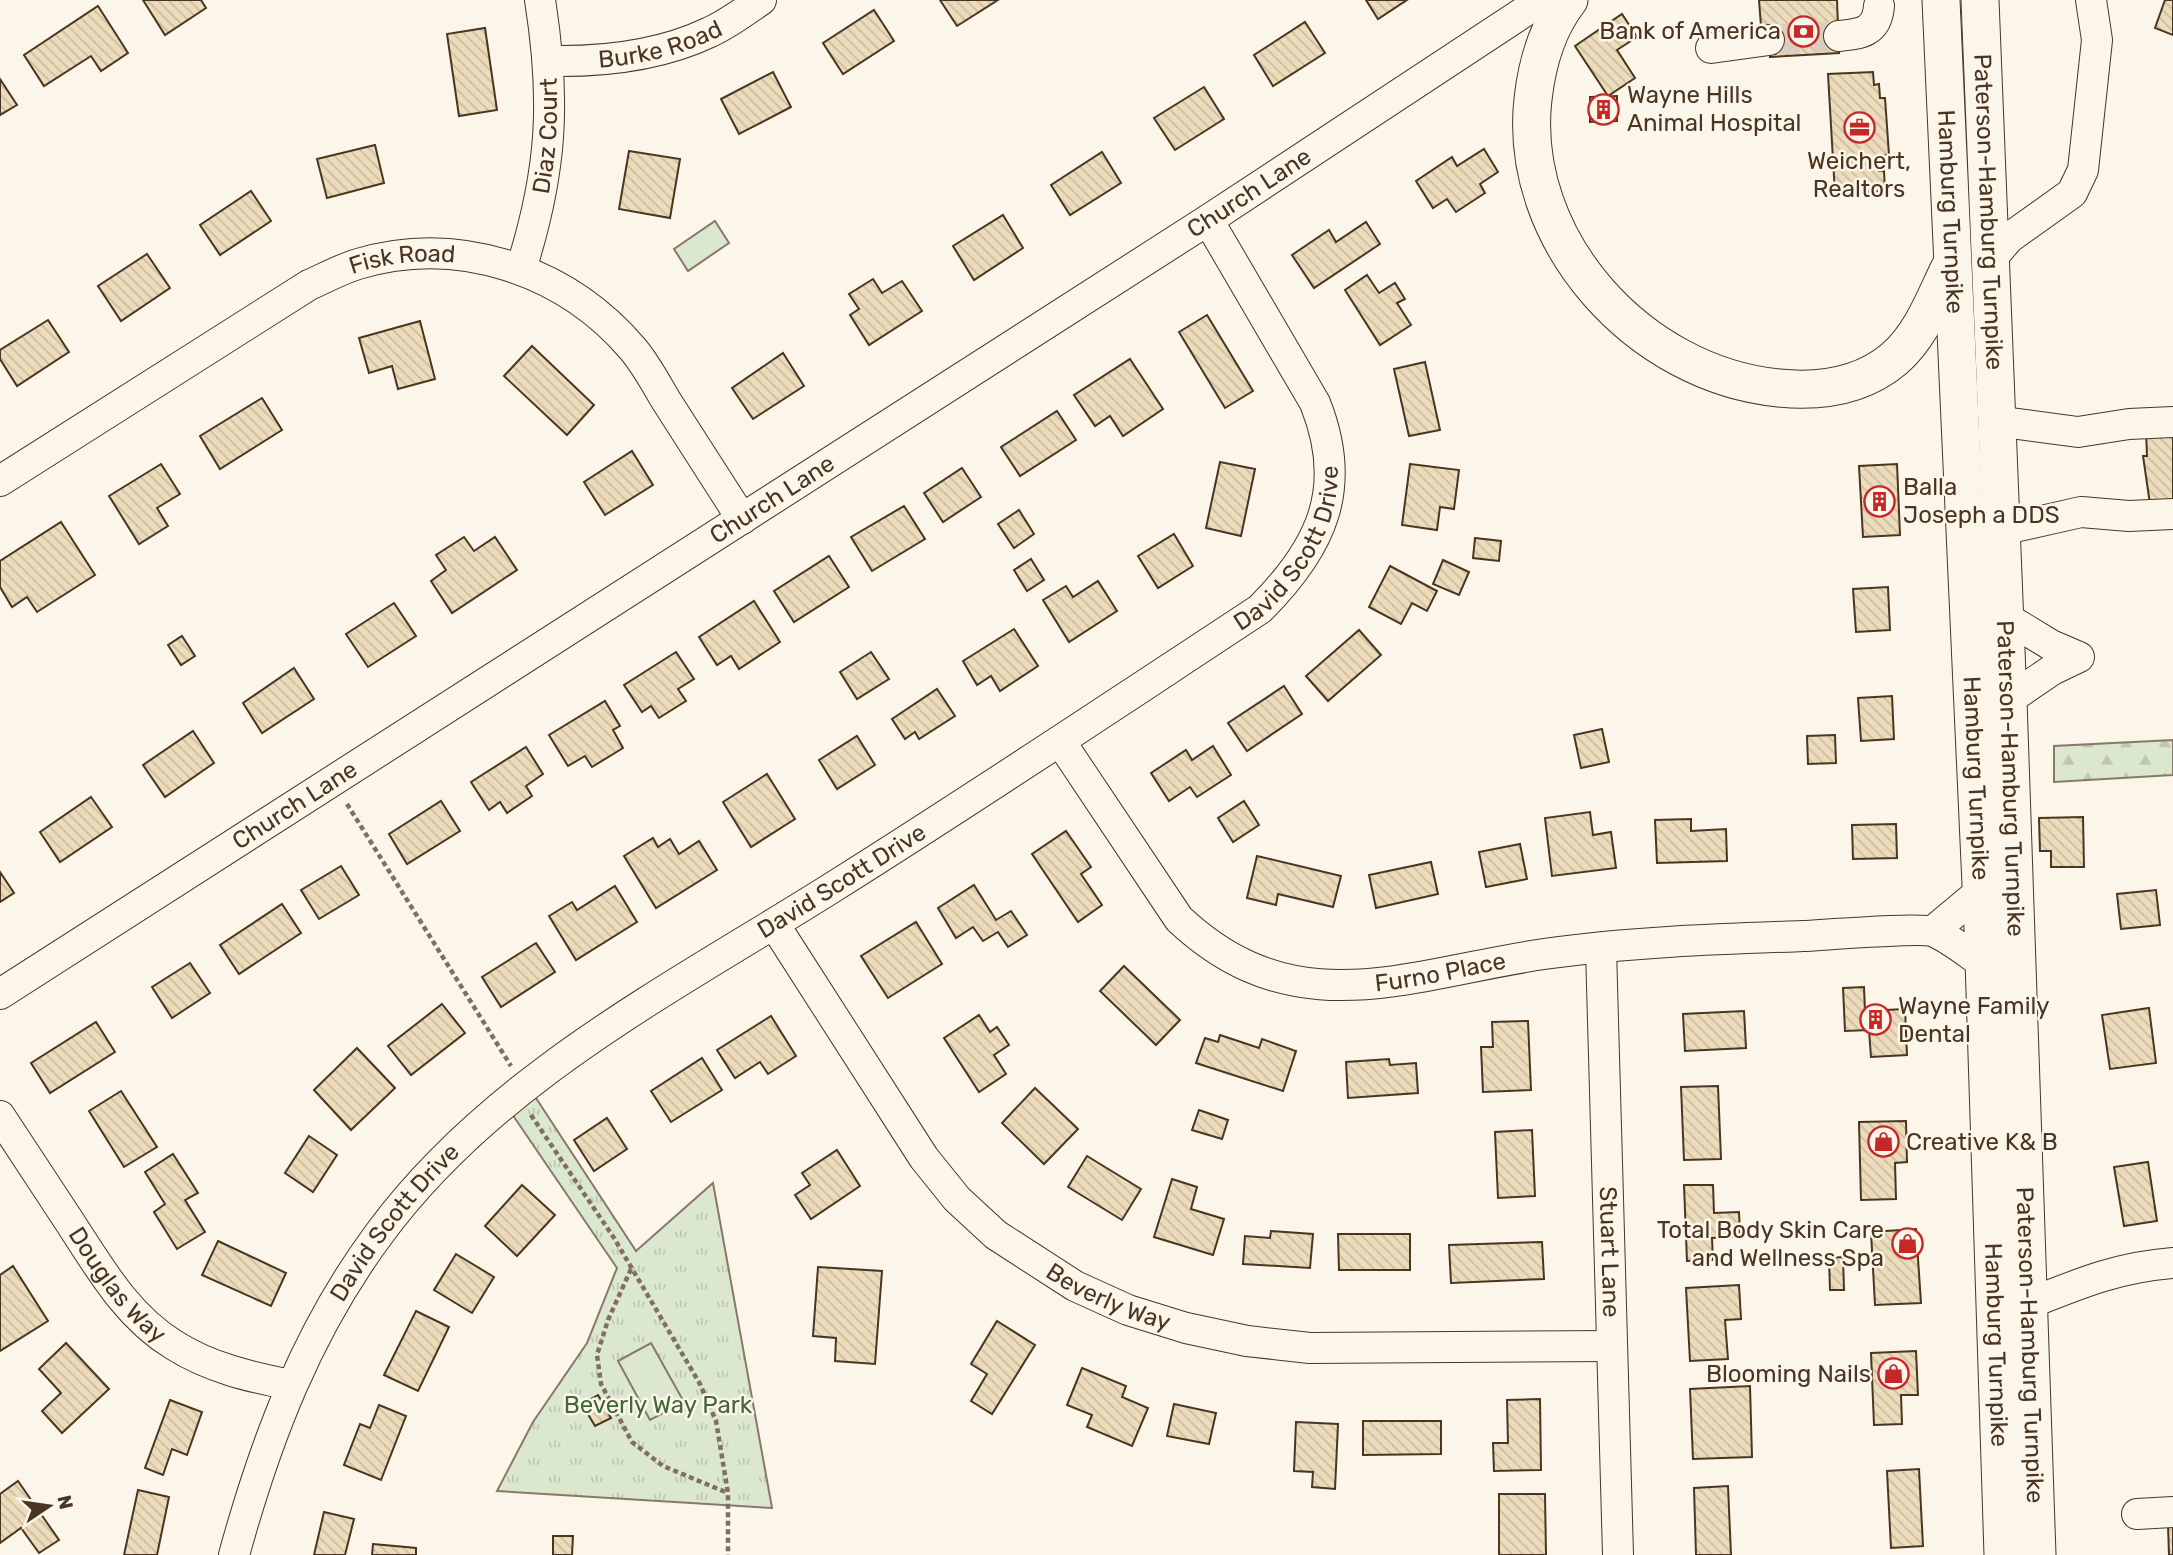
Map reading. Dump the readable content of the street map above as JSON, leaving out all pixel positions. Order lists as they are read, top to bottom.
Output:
{
  "streets": {
    "main road": ["Hamburg Turnpike", "Paterson-Hamburg Turnpike"],
    "street": [
      "Burke Road",
      "Diaz Court",
      "Church Lane",
      "Fisk Road",
      "David Scott Drive",
      "Furno Place",
      "Stuart Lane",
      "Douglas Way",
      "Beverly Way"
    ]
  },
  "crossings": [
    ["Burke Road", "Diaz Court"],
    ["Diaz Court", "Fisk Road"],
    ["Church Lane", "Fisk Road"],
    ["Church Lane", "David Scott Drive"],
    ["David Scott Drive", "Furno Place"],
    ["David Scott Drive", "Douglas Way"],
    ["David Scott Drive", "Beverly Way"],
    ["Furno Place", "Stuart Lane"],
    ["Stuart Lane", "Beverly Way"]
  ],
  "parks": ["Beverly Way Park"],
  "places": {
    "bank": ["Bank of America"],
    "building": ["Wayne Hills Animal Hospital", "Balla Joseph a DDS", "Wayne Family Dental"],
    "office": ["Weichert, Realtors"],
    "shop": ["Creative K& B", "Total Body Skin Care and Wellness Spa", "Blooming Nails"]
  },
  "north": "right"
}
